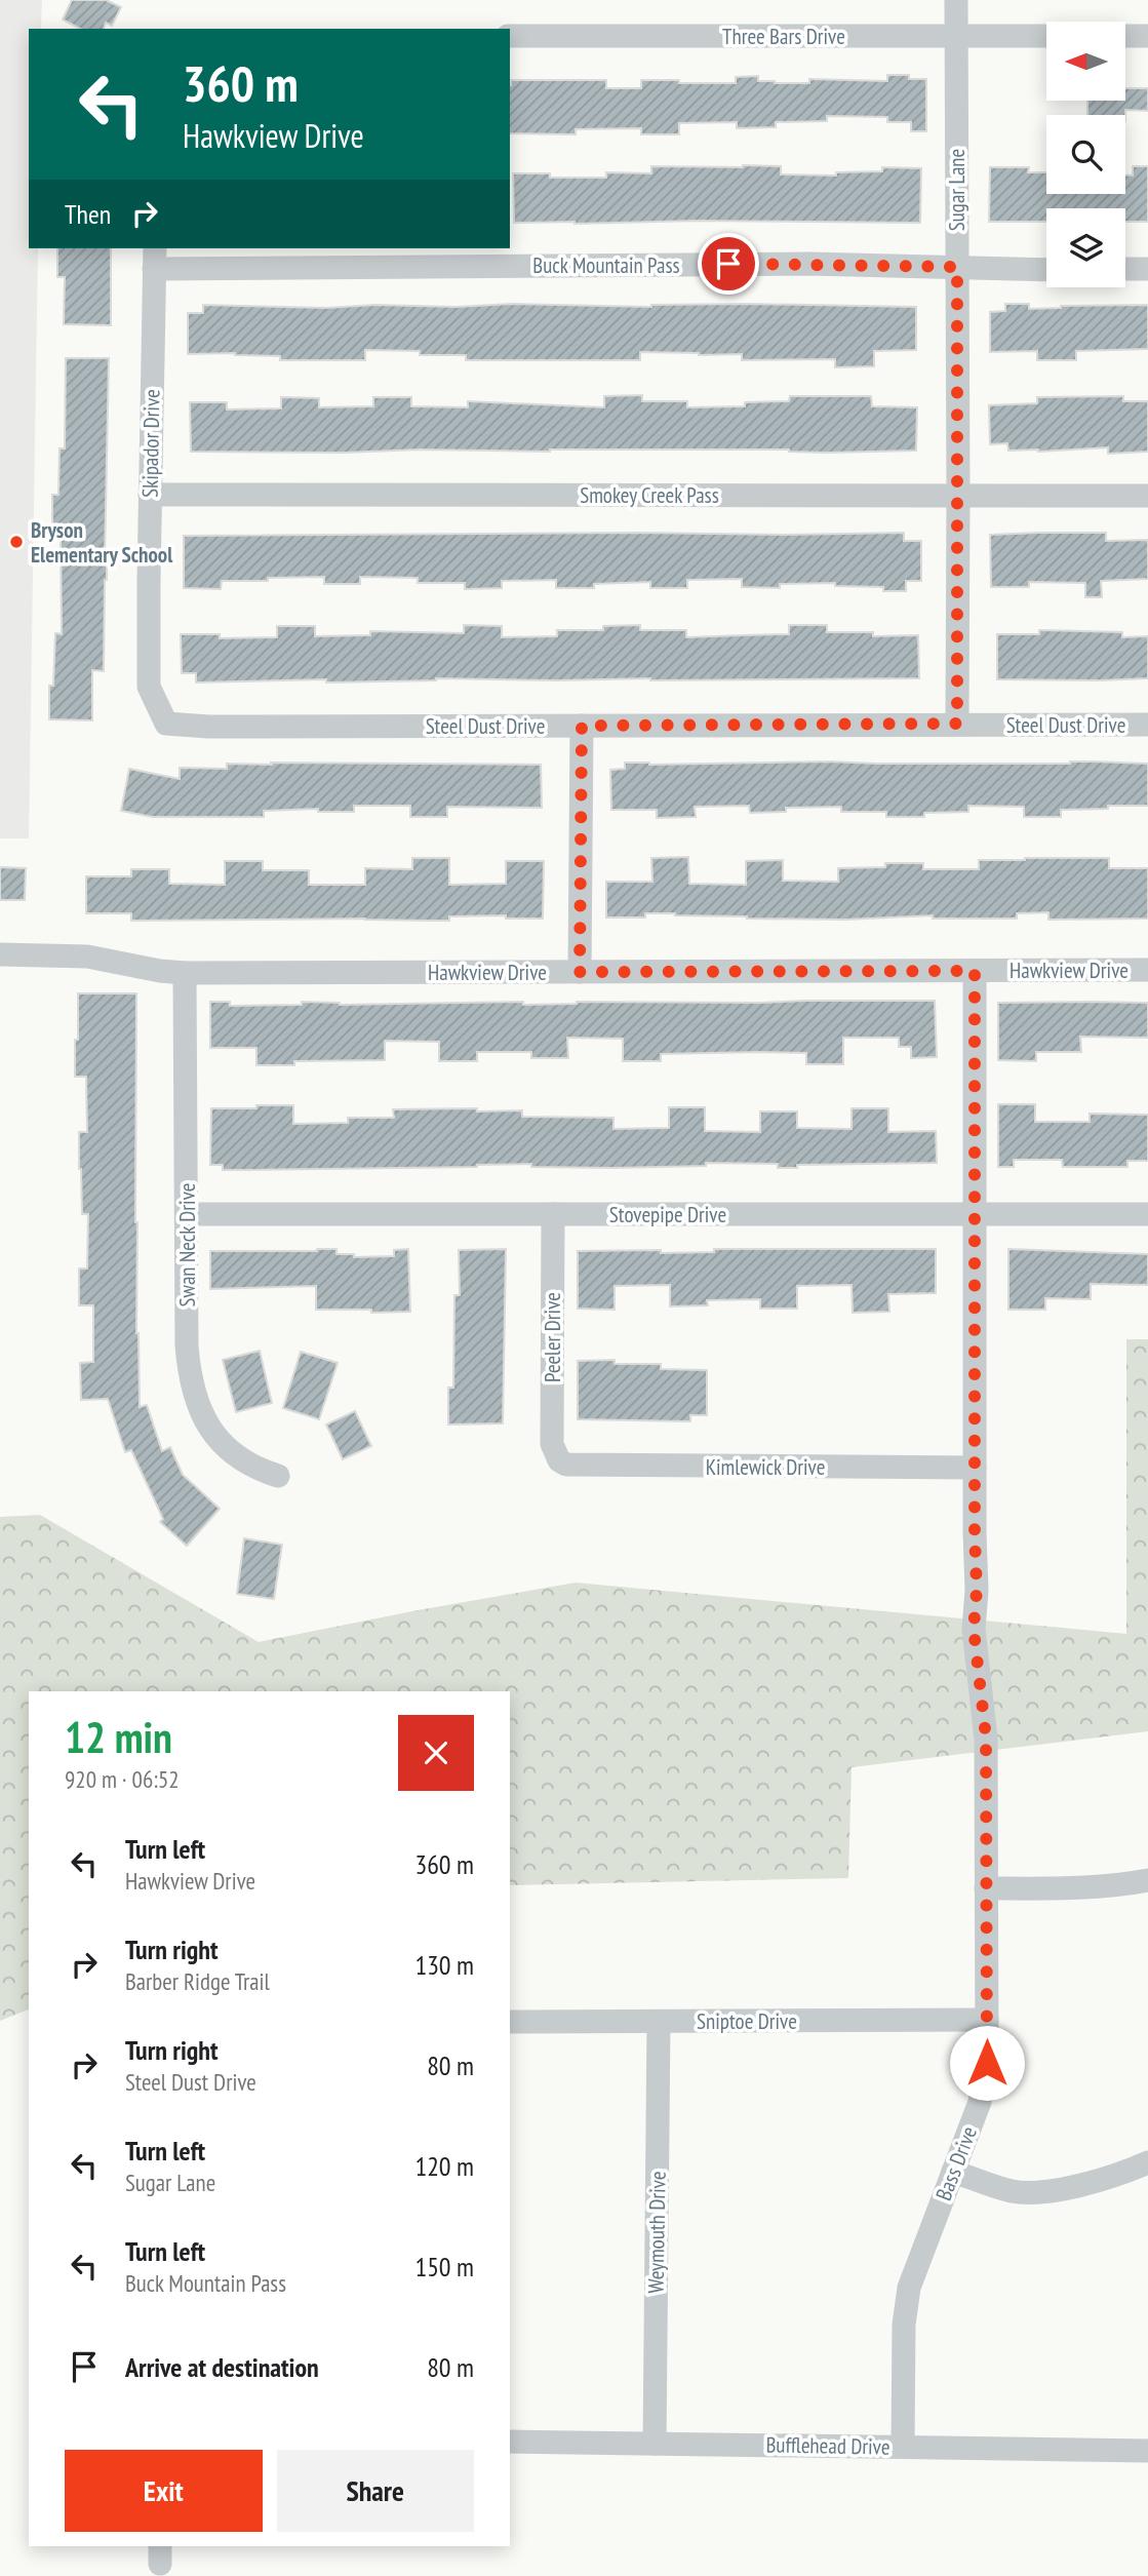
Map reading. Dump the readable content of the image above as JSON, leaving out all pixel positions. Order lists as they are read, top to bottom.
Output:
{
  "streets": {
    "street": [
      "Three Bars Drive",
      "Sugar Lane",
      "Buck Mountain Pass",
      "Skipador Drive",
      "Smokey Creek Pass",
      "Steel Dust Drive",
      "Hawkview Drive",
      "Stovepipe Drive",
      "Swan Neck Drive",
      "Peeler Drive",
      "Kimlewick Drive",
      "Sniptoe Drive",
      "Bass Drive",
      "Weymouth Drive",
      "Bufflehead Drive"
    ]
  },
  "crossings": [
    ["Three Bars Drive", "Sugar Lane"],
    ["Sugar Lane", "Buck Mountain Pass"],
    ["Sugar Lane", "Smokey Creek Pass"],
    ["Sugar Lane", "Steel Dust Drive"],
    ["Buck Mountain Pass", "Skipador Drive"],
    ["Skipador Drive", "Smokey Creek Pass"],
    ["Skipador Drive", "Steel Dust Drive"],
    ["Hawkview Drive", "Swan Neck Drive"],
    ["Hawkview Drive", "Bass Drive"],
    ["Stovepipe Drive", "Swan Neck Drive"],
    ["Stovepipe Drive", "Peeler Drive"],
    ["Stovepipe Drive", "Bass Drive"],
    ["Peeler Drive", "Kimlewick Drive"],
    ["Kimlewick Drive", "Bass Drive"],
    ["Sniptoe Drive", "Bass Drive"],
    ["Sniptoe Drive", "Weymouth Drive"],
    ["Bass Drive", "Bufflehead Drive"],
    ["Weymouth Drive", "Bufflehead Drive"]
  ],
  "places": ["Bryson Elementary School"],
  "north": "left",
  "page": {
    "turn": ["360 m", "Hawkview Drive"],
    "then": "Then",
    "heading": ["12 min", "920 m · 06:52"],
    "list": [
      {
        "name": "Turn left",
        "note": "Hawkview Drive",
        "value": "360 m"
      },
      {
        "name": "Turn right",
        "note": "Barber Ridge Trail",
        "value": "130 m"
      },
      {
        "name": "Turn right",
        "note": "Steel Dust Drive",
        "value": "80 m"
      },
      {
        "name": "Turn left",
        "note": "Sugar Lane",
        "value": "120 m"
      },
      {
        "name": "Turn left",
        "note": "Buck Mountain Pass",
        "value": "150 m"
      },
      {
        "name": "Arrive at destination",
        "value": "80 m"
      }
    ],
    "buttons": ["Exit", "Share"]
  }
}
